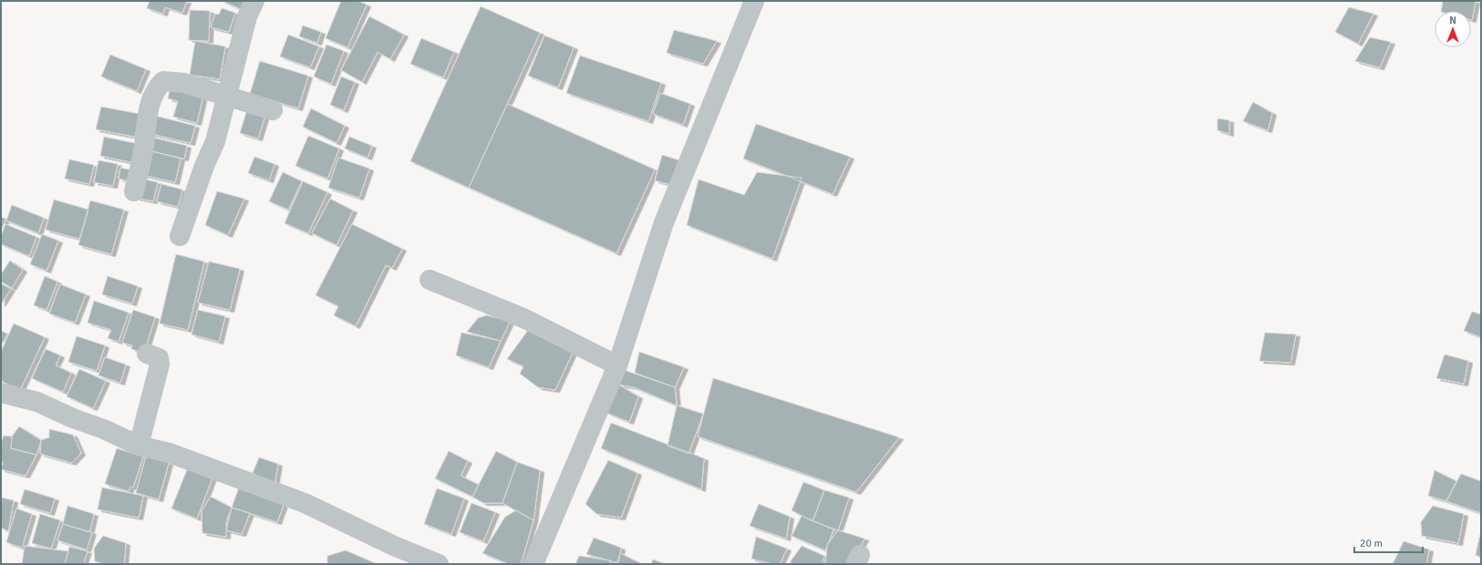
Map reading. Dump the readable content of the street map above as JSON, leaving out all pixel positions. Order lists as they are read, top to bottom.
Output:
{
  "scale_bar": "20 m",
  "north": "top"
}
